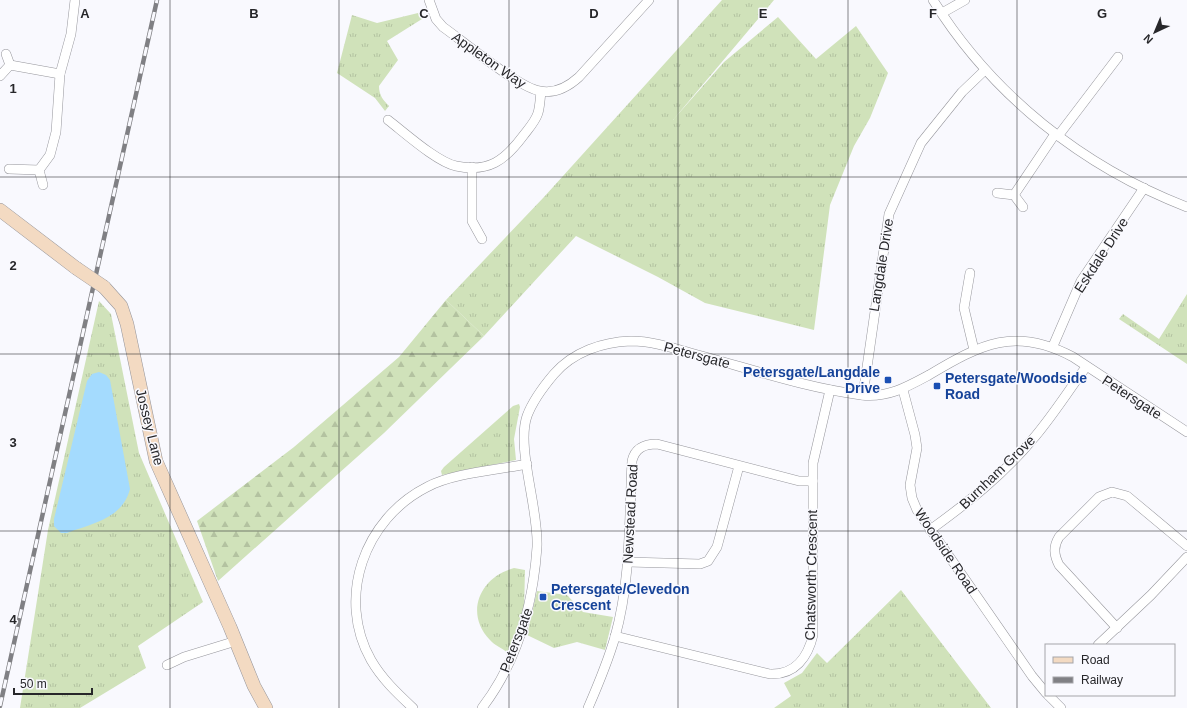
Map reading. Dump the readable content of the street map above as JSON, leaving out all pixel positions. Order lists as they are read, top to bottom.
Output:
{
  "streets": {
    "street": [
      "Appleton Way",
      "Eskdale Drive",
      "Langdale Drive",
      "Petersgate",
      "Jossey Lane",
      "Burnham Grove",
      "Newstead Road",
      "Woodside Road",
      "Chatsworth Crescent"
    ]
  },
  "crossings": [
    ["Eskdale Drive", "Petersgate"],
    ["Langdale Drive", "Petersgate"],
    ["Petersgate", "Burnham Grove"],
    ["Petersgate", "Woodside Road"],
    ["Petersgate", "Chatsworth Crescent"],
    ["Burnham Grove", "Woodside Road"],
    ["Newstead Road", "Chatsworth Crescent"]
  ],
  "places": {
    "transit": ["Petersgate/Langdale Drive", "Petersgate/Woodside Road", "Petersgate/Clevedon Crescent"]
  },
  "legend": ["Road", "Railway"],
  "scale_bar": "50 m",
  "north": "bottom left",
  "grid": {
    "columns": [
      "A",
      "B",
      "C",
      "D",
      "E",
      "F",
      "G"
    ],
    "rows": [
      "1",
      "2",
      "3",
      "4"
    ]
  }
}
